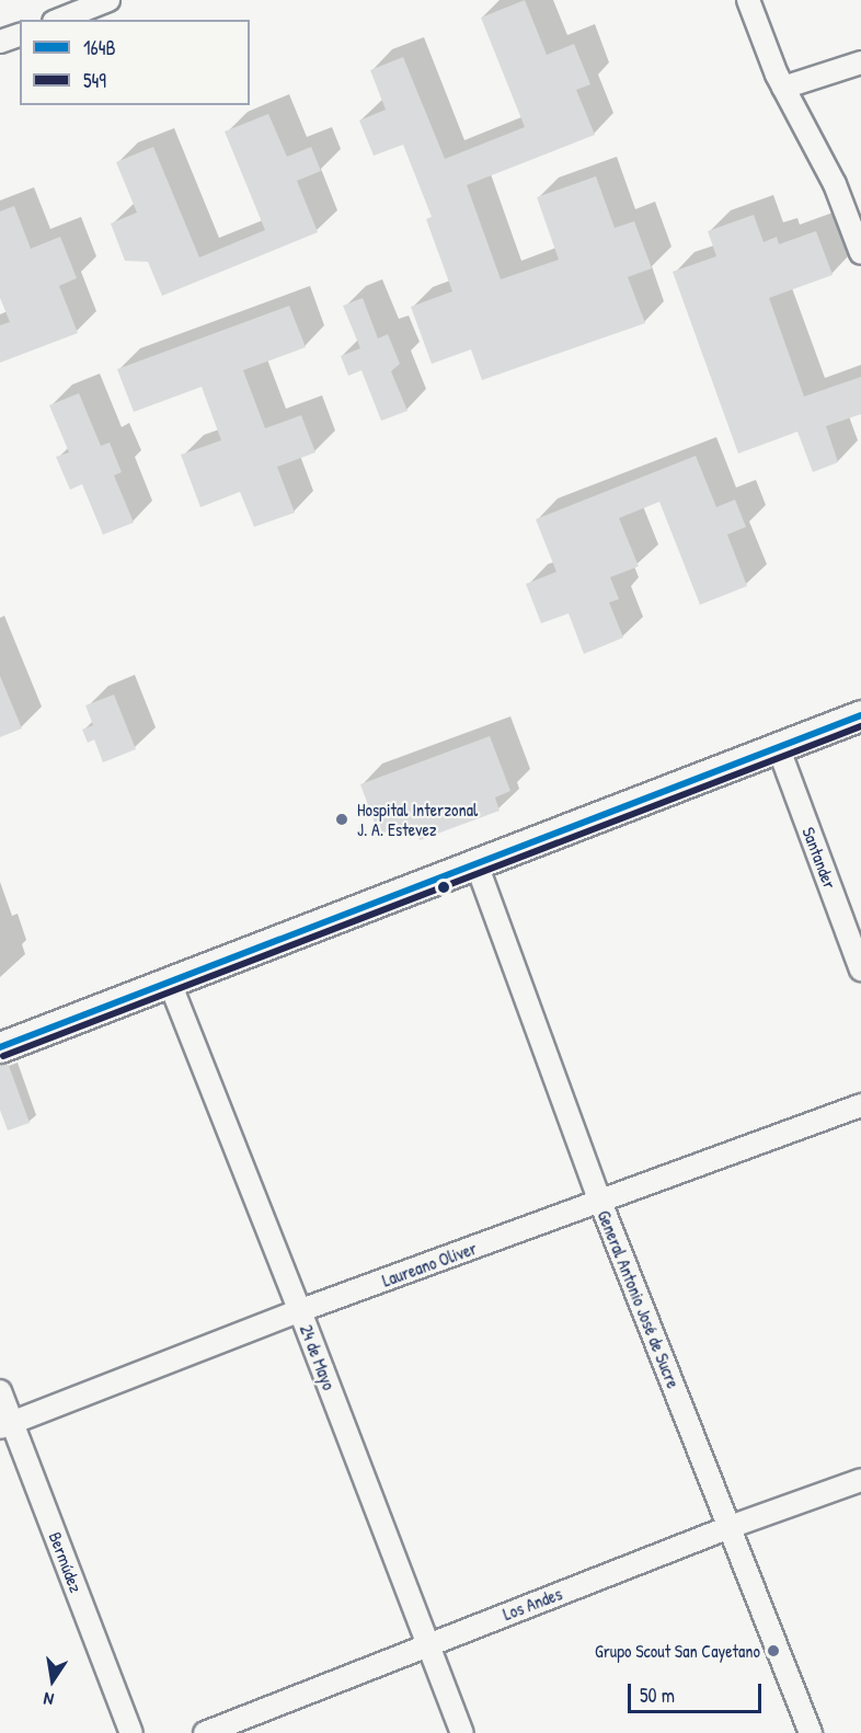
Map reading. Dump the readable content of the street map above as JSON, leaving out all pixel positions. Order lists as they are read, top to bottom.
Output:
{
  "streets": {
    "street": [
      "Santander",
      "Laureano Oliver",
      "General Antonio José de Sucre",
      "24 de Mayo",
      "Bermúdez",
      "Los Andes"
    ]
  },
  "crossings": [
    ["Laureano Oliver", "General Antonio José de Sucre"],
    ["Laureano Oliver", "24 de Mayo"],
    ["Laureano Oliver", "Bermúdez"],
    ["General Antonio José de Sucre", "Los Andes"],
    ["24 de Mayo", "Los Andes"]
  ],
  "places": ["Hospital Interzonal J. A. Estevez", "Grupo Scout San Cayetano"],
  "lines": ["transit line 164B", "transit line 549"],
  "legend": ["164B", "549"],
  "scale_bar": "50 m",
  "north": "bottom"
}
